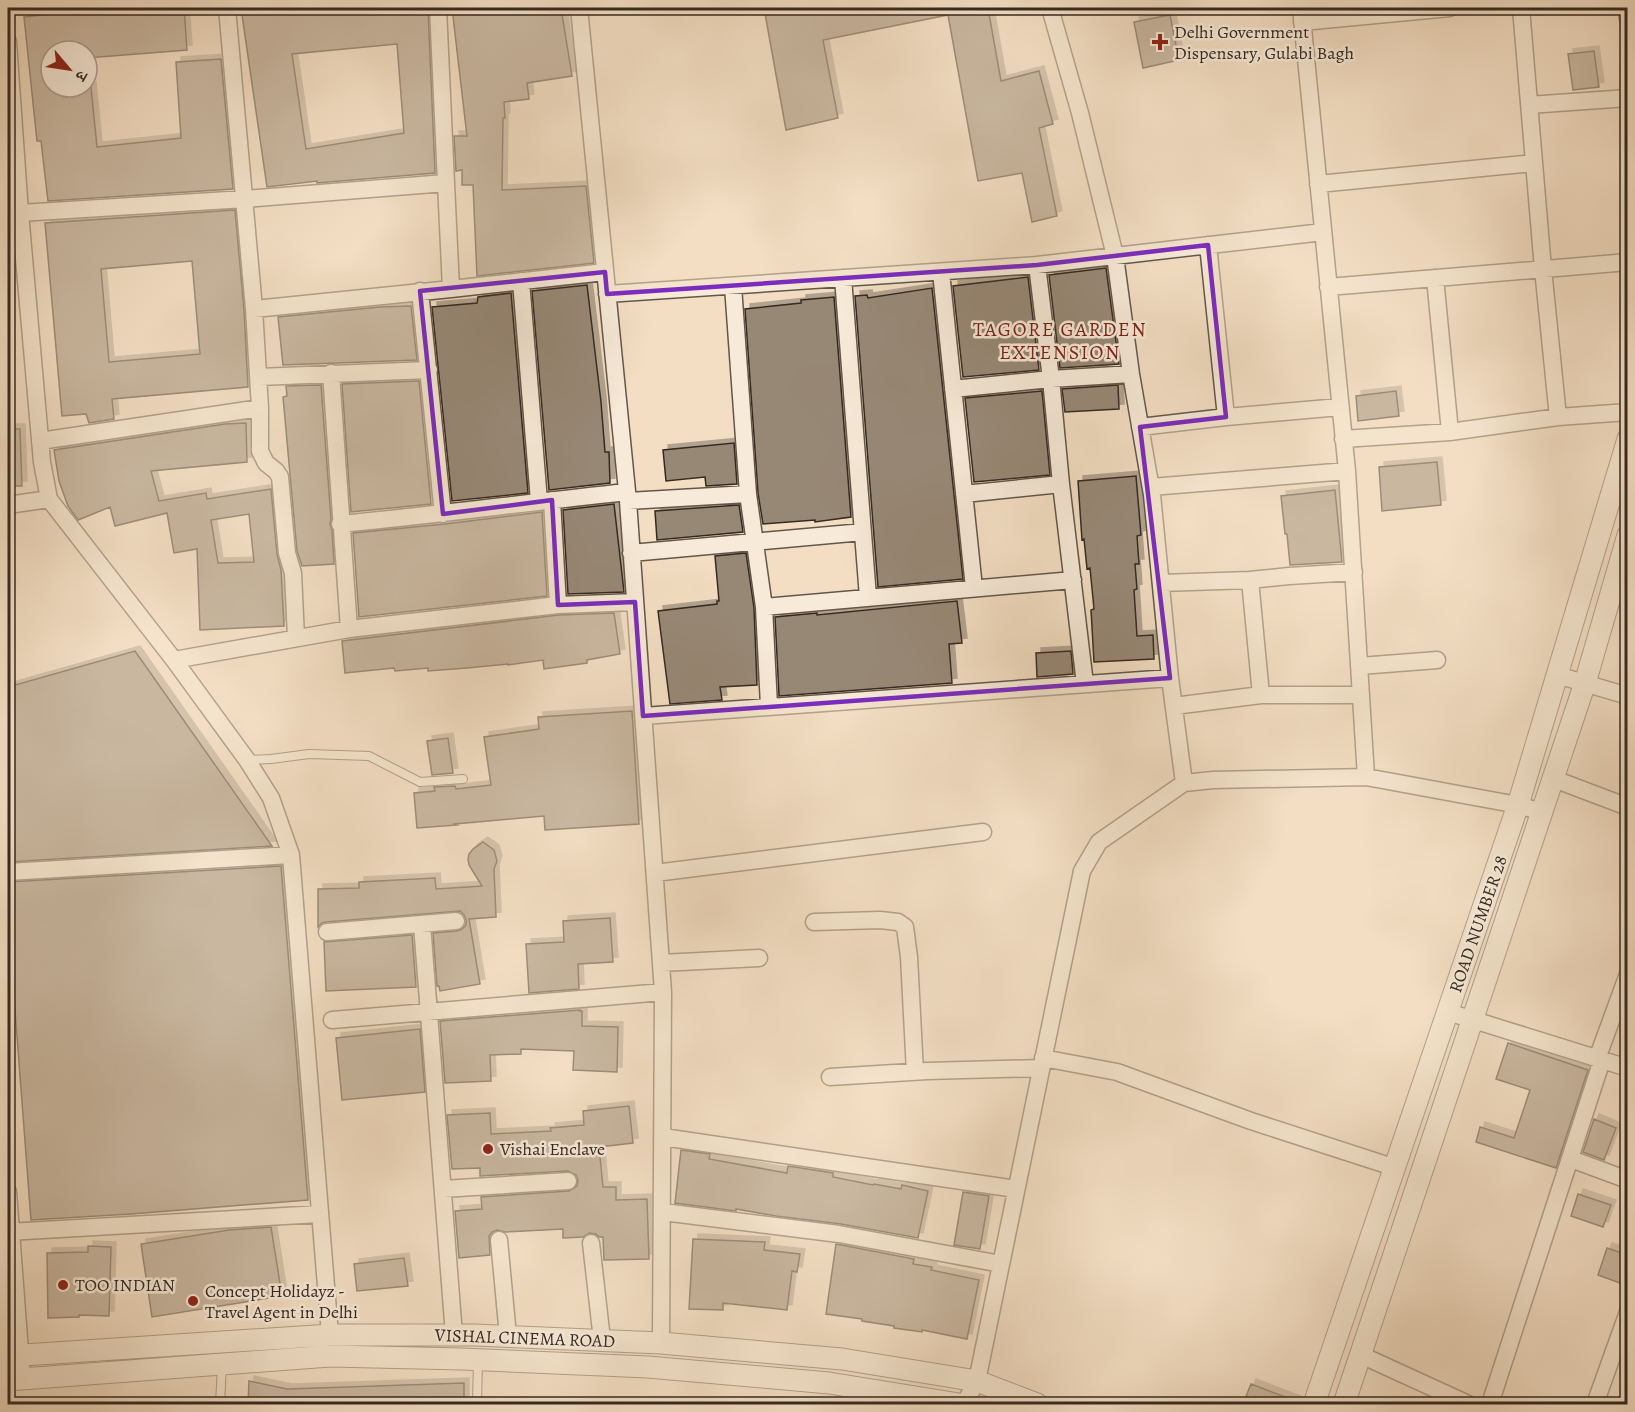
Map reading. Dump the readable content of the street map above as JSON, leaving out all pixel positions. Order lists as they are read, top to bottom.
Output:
{
  "streets": {
    "street": ["ROAD NUMBER 28", "VISHAL CINEMA ROAD"]
  },
  "districts": ["TAGORE GARDEN EXTENSION"],
  "places": {
    "health": ["Delhi Government Dispensary, Gulabi Bagh"],
    "other": ["Vishai Enclave", "TOO INDIAN", "Concept Holidayz - Travel Agent in Delhi"]
  },
  "north": "bottom right"
}
